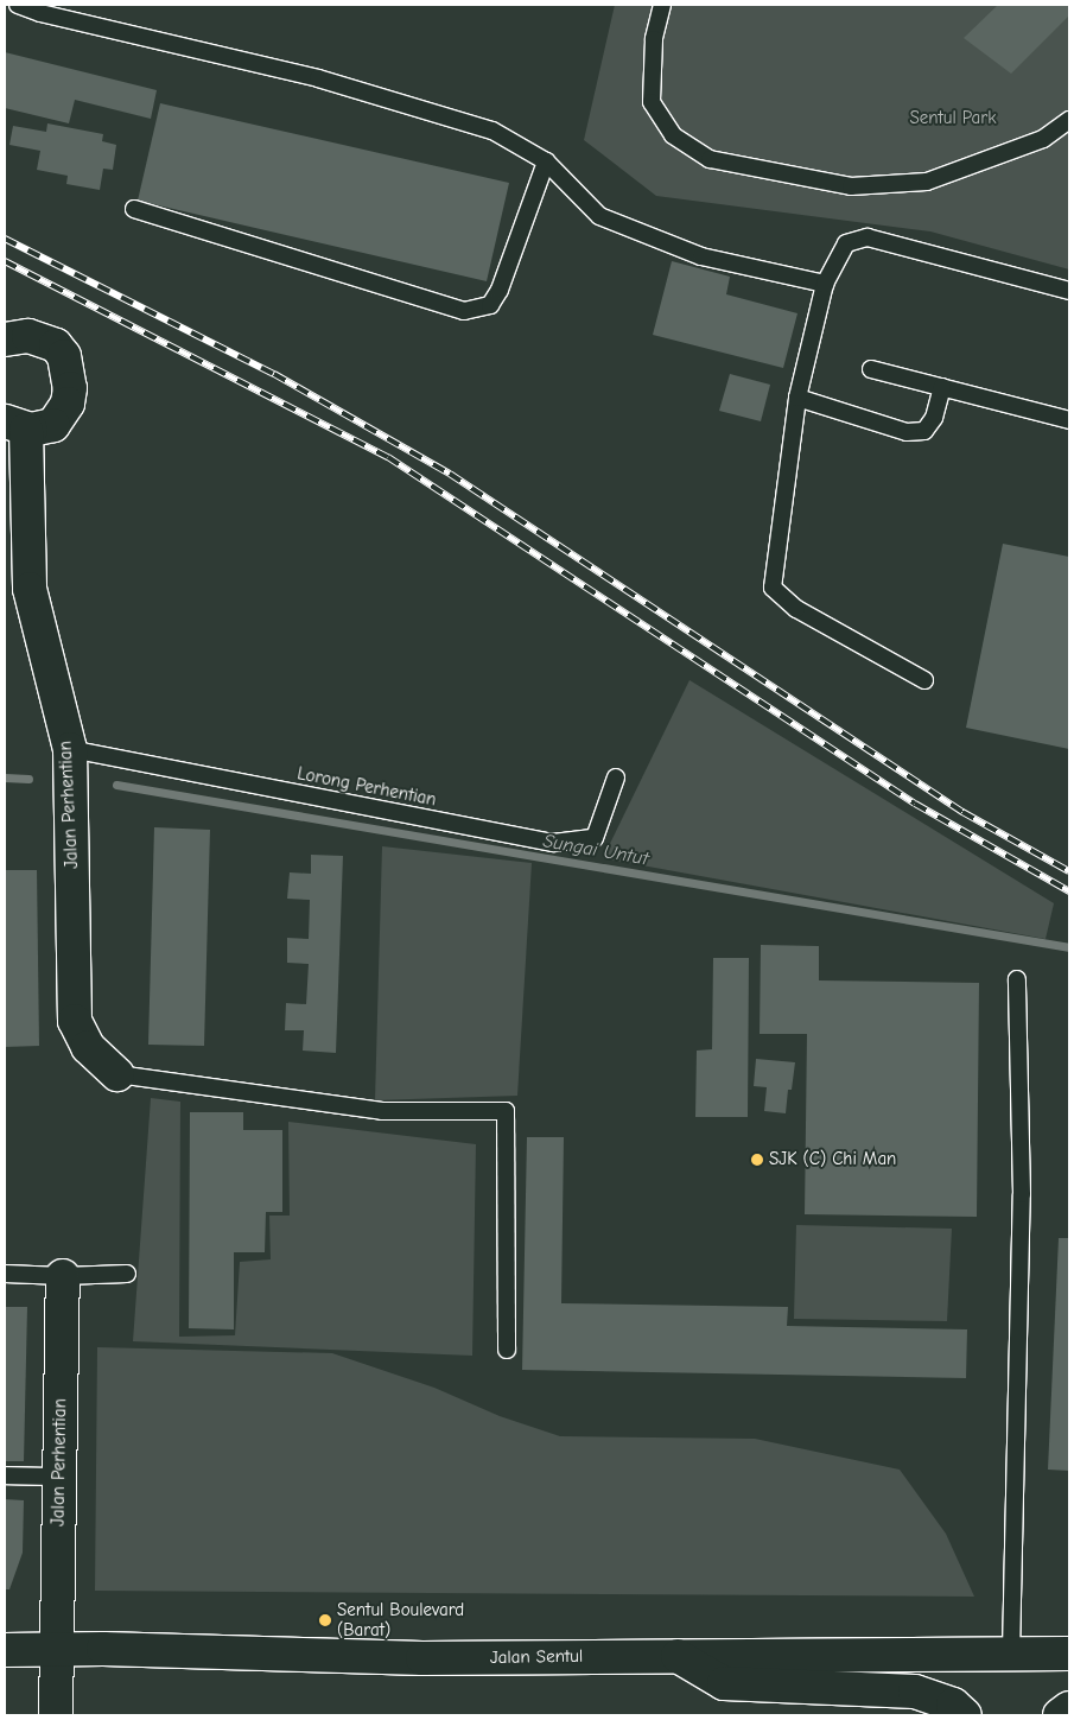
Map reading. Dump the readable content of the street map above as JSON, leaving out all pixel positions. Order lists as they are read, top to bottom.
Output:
{
  "streets": {
    "main road": ["Jalan Perhentian", "Jalan Sentul"],
    "lane": ["Lorong Perhentian"]
  },
  "crossings": [
    ["Lorong Perhentian", "Jalan Perhentian"],
    ["Jalan Perhentian", "Jalan Sentul"]
  ],
  "water": ["Sungai Untut"],
  "parks": ["Sentul Park"],
  "places": ["SJK (C) Chi Man", "Sentul Boulevard (Barat)"]
}
